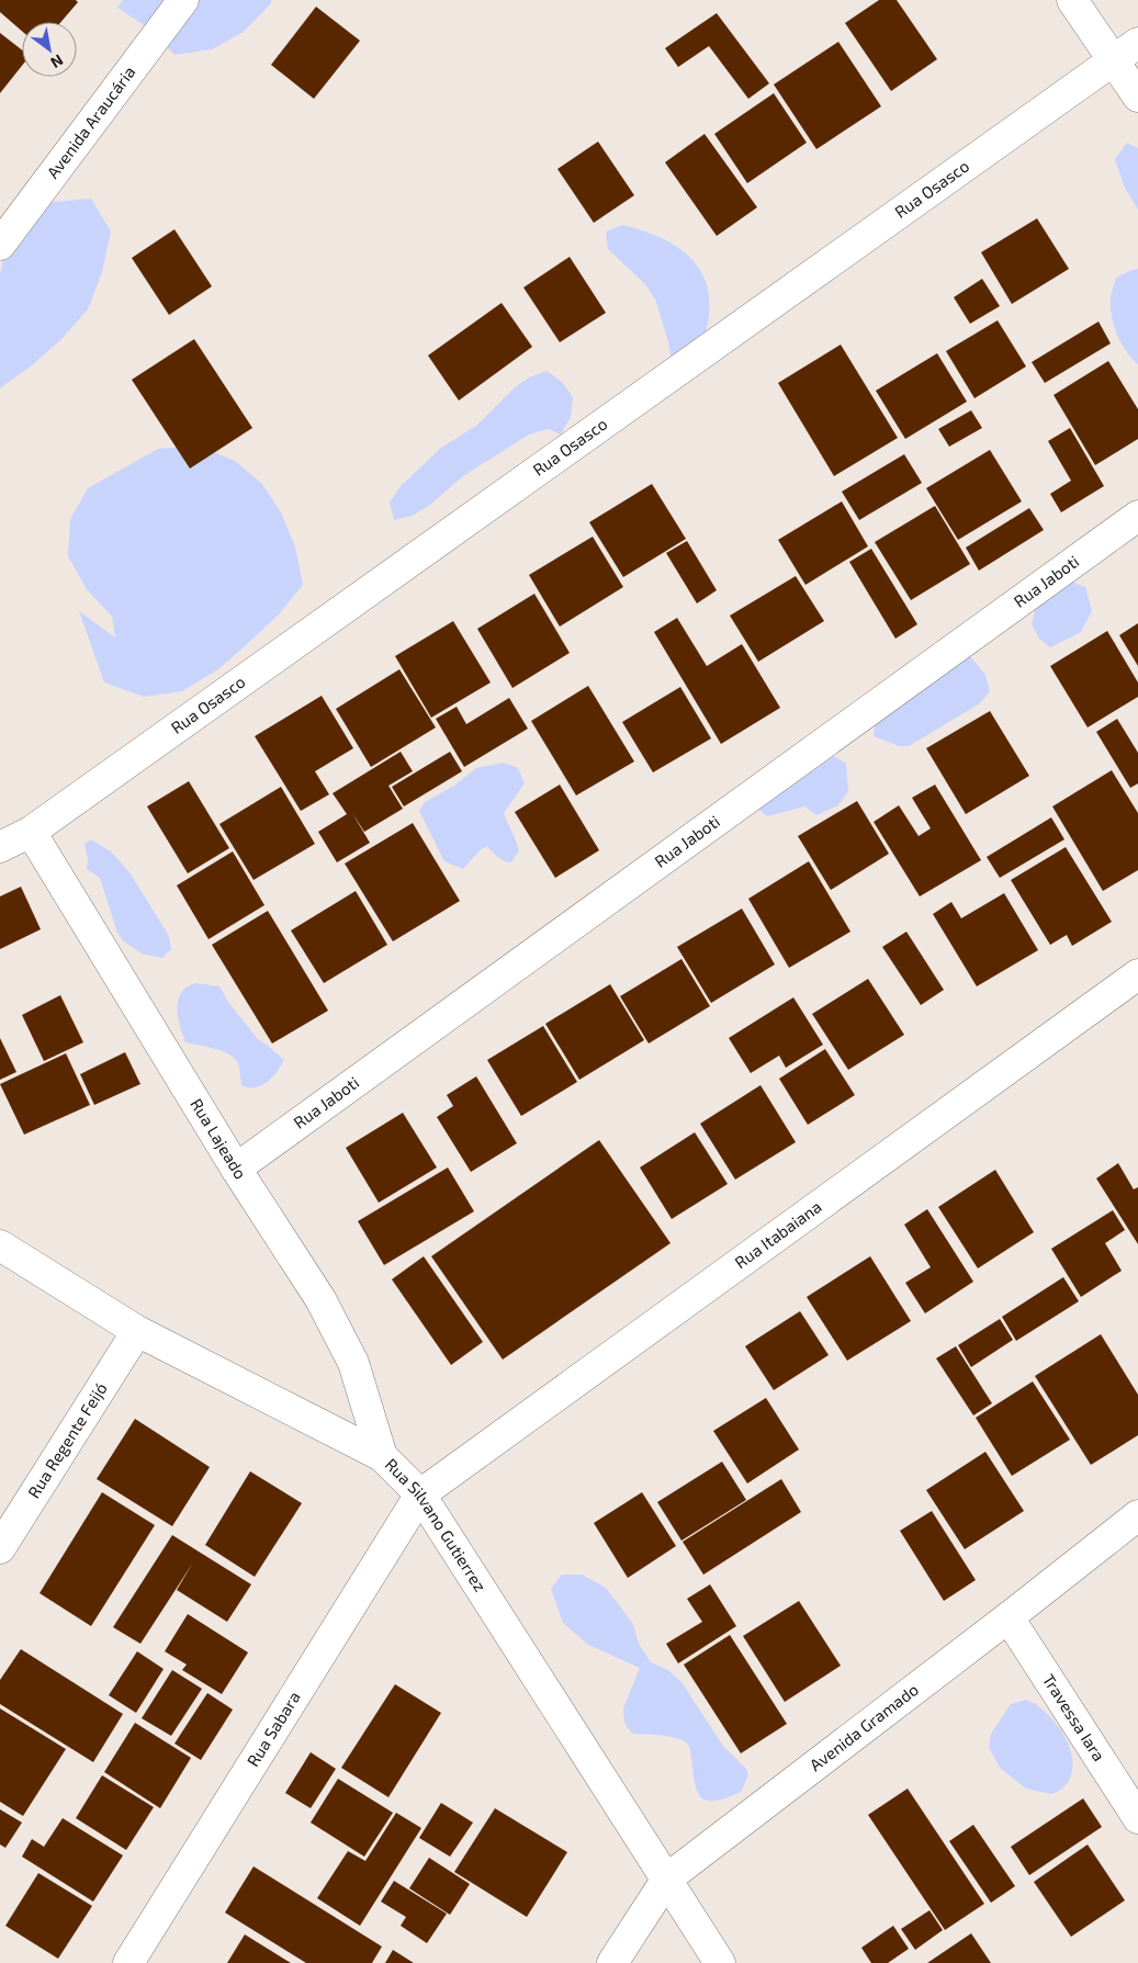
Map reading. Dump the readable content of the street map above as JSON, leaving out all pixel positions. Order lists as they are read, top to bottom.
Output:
{
  "streets": {
    "street": [
      "Avenida Araucária",
      "Rua Osasco",
      "Rua Jaboti",
      "Rua Lajeado",
      "Rua Itabaiana",
      "Rua Regente Feijó",
      "Rua Silvano Gutierrez",
      "Travessa Iara",
      "Avenida Gramado",
      "Rua Sabara"
    ]
  },
  "crossings": [
    ["Rua Osasco", "Rua Lajeado"],
    ["Rua Jaboti", "Rua Lajeado"],
    ["Rua Lajeado", "Rua Silvano Gutierrez"],
    ["Rua Itabaiana", "Rua Silvano Gutierrez"],
    ["Rua Itabaiana", "Rua Sabara"],
    ["Rua Regente Feijó", "Rua Silvano Gutierrez"],
    ["Rua Silvano Gutierrez", "Avenida Gramado"],
    ["Rua Silvano Gutierrez", "Rua Sabara"],
    ["Travessa Iara", "Avenida Gramado"]
  ],
  "north": "bottom right"
}
